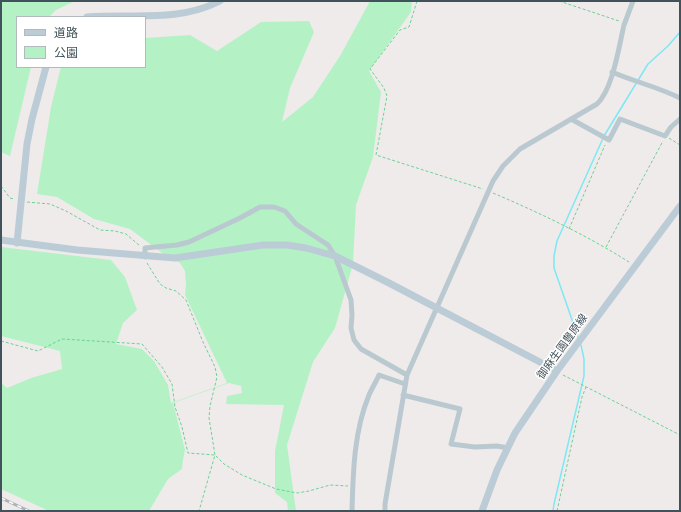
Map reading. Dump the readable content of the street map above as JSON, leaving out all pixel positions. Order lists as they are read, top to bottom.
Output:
{
  "streets": {
    "street": ["御麻生園豊原線"]
  },
  "legend": ["道路", "公園"]
}
